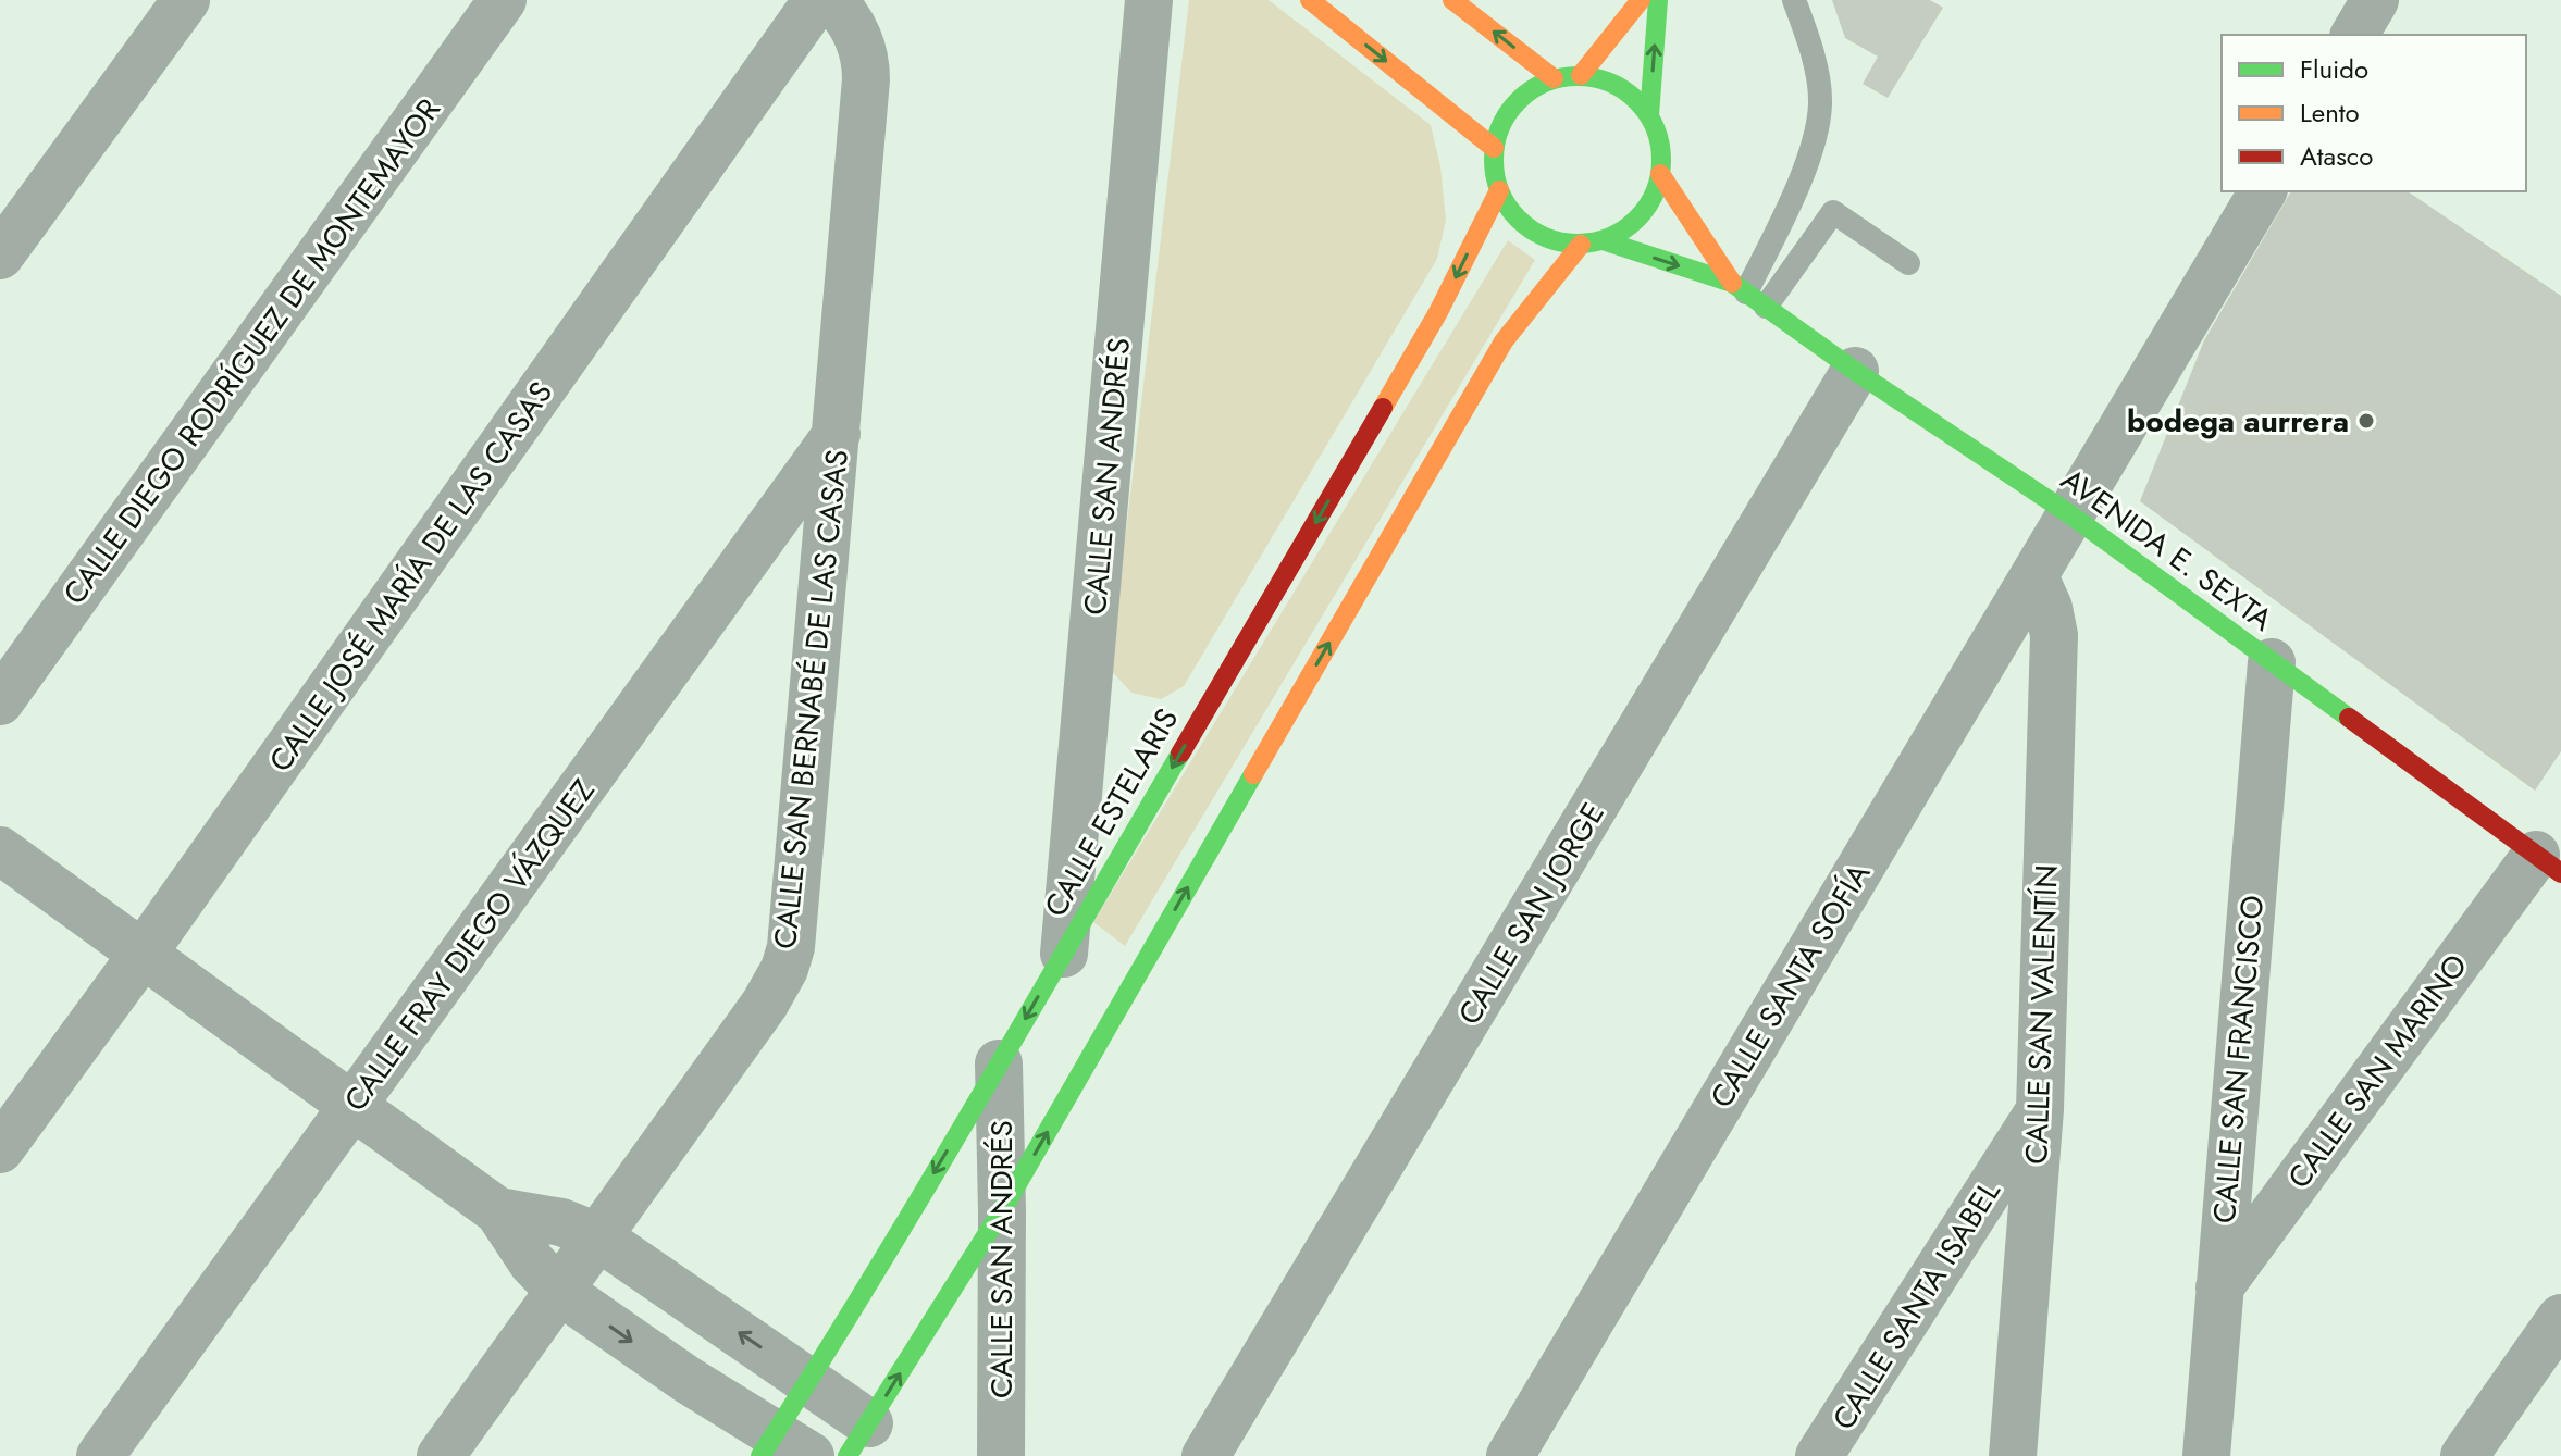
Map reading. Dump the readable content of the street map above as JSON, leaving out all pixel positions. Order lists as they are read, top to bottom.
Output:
{
  "streets": {
    "street": [
      "CALLE DIEGO RODRÍGUEZ DE MONTEMAYOR",
      "CALLE SAN ANDRÉS",
      "AVENIDA E. SEXTA",
      "CALLE JOSÉ MARÍA DE LAS CASAS",
      "CALLE SAN BERNABÉ DE LAS CASAS",
      "CALLE ESTELARIS",
      "CALLE SAN JORGE",
      "CALLE FRAY DIEGO VÁZQUEZ",
      "CALLE SANTA SOFÍA",
      "CALLE SAN VALENTÍN",
      "CALLE SAN FRANCISCO",
      "CALLE SAN MARINO",
      "CALLE SANTA ISABEL"
    ]
  },
  "crossings": [
    ["CALLE SAN ANDRÉS", "CALLE ESTELARIS"],
    ["AVENIDA E. SEXTA", "CALLE ESTELARIS"],
    ["AVENIDA E. SEXTA", "CALLE SAN JORGE"],
    ["AVENIDA E. SEXTA", "CALLE SANTA SOFÍA"],
    ["AVENIDA E. SEXTA", "CALLE SAN FRANCISCO"],
    ["AVENIDA E. SEXTA", "CALLE SAN MARINO"],
    ["CALLE SAN BERNABÉ DE LAS CASAS", "CALLE FRAY DIEGO VÁZQUEZ"],
    ["CALLE SANTA SOFÍA", "CALLE SAN VALENTÍN"],
    ["CALLE SAN VALENTÍN", "CALLE SANTA ISABEL"],
    ["CALLE SAN FRANCISCO", "CALLE SAN MARINO"]
  ],
  "places": ["bodega aurrera"],
  "legend": ["Fluido", "Lento", "Atasco"]
}
